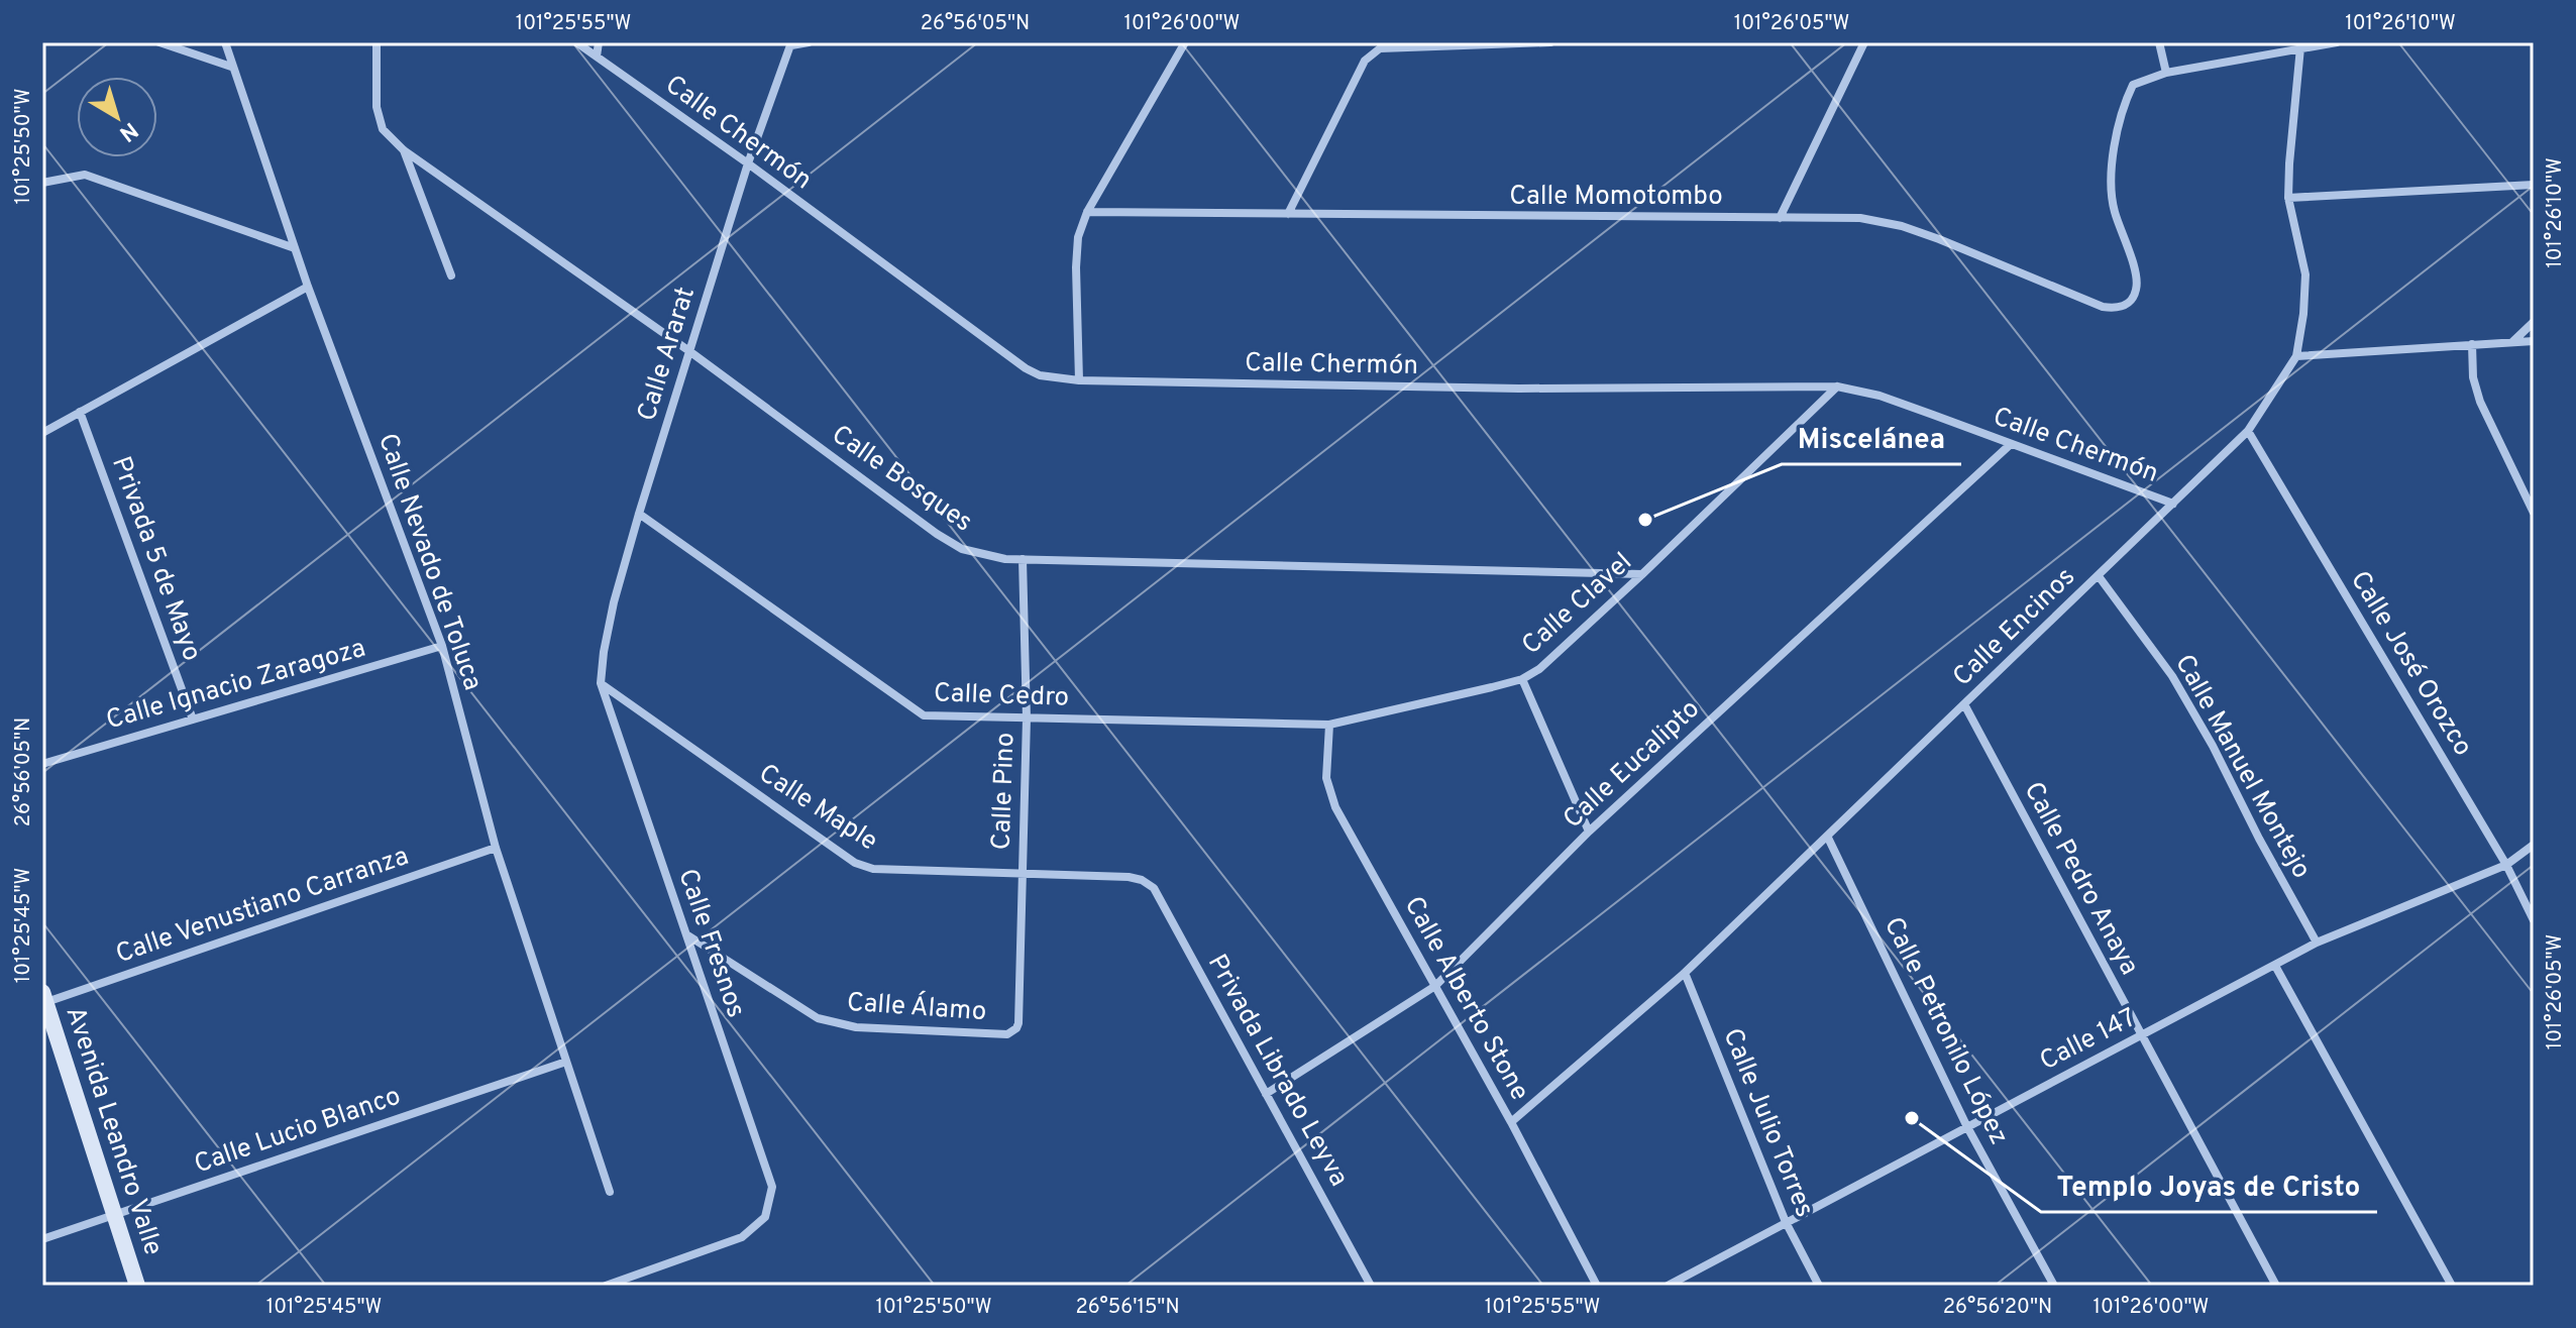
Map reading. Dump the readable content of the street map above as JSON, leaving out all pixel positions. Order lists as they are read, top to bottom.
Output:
{
  "streets": {
    "street": [
      "Calle Chermón",
      "Calle Momotombo",
      "Calle Ararat",
      "Calle Bosques",
      "Privada 5 de Mayo",
      "Calle Nevado de Toluca",
      "Calle Clavel",
      "Calle Encinos",
      "Calle José Orozco",
      "Calle Ignacio Zaragoza",
      "Calle Cedro",
      "Calle Eucalipto",
      "Calle Manuel Montejo",
      "Calle Pino",
      "Calle Maple",
      "Calle Pedro Anaya",
      "Calle Venustiano Carranza",
      "Calle Fresnos",
      "Calle Alberto Stone",
      "Calle Álamo",
      "Calle Petronilo López",
      "Calle 147",
      "Privada Librado Leyva",
      "Calle Julio Torres",
      "Avenida Leandro Valle",
      "Calle Lucio Blanco"
    ]
  },
  "crossings": [
    ["Calle Chermón", "Calle Ararat"],
    ["Calle Chermón", "Calle Clavel"],
    ["Calle Chermón", "Calle Encinos"],
    ["Calle Chermón", "Calle Eucalipto"],
    ["Calle Ararat", "Calle Bosques"],
    ["Calle Ararat", "Calle Cedro"],
    ["Calle Ararat", "Calle Maple"],
    ["Calle Ararat", "Calle Fresnos"],
    ["Calle Bosques", "Calle Clavel"],
    ["Calle Bosques", "Calle Pino"],
    ["Privada 5 de Mayo", "Calle Ignacio Zaragoza"],
    ["Calle Nevado de Toluca", "Calle Ignacio Zaragoza"],
    ["Calle Nevado de Toluca", "Calle Venustiano Carranza"],
    ["Calle Nevado de Toluca", "Calle Lucio Blanco"],
    ["Calle Clavel", "Calle Cedro"],
    ["Calle Clavel", "Calle Alberto Stone"],
    ["Calle Encinos", "Calle José Orozco"],
    ["Calle Encinos", "Calle Manuel Montejo"],
    ["Calle Encinos", "Calle Pedro Anaya"],
    ["Calle Encinos", "Calle Alberto Stone"],
    ["Calle Encinos", "Calle Petronilo López"],
    ["Calle Encinos", "Calle Julio Torres"],
    ["Calle José Orozco", "Calle 147"],
    ["Calle Cedro", "Calle Pino"],
    ["Calle Cedro", "Calle Alberto Stone"],
    ["Calle Eucalipto", "Calle Alberto Stone"],
    ["Calle Eucalipto", "Privada Librado Leyva"],
    ["Calle Manuel Montejo", "Calle 147"],
    ["Calle Pino", "Calle Maple"],
    ["Calle Pino", "Calle Álamo"],
    ["Calle Maple", "Calle Fresnos"],
    ["Calle Maple", "Privada Librado Leyva"],
    ["Calle Pedro Anaya", "Calle 147"],
    ["Calle Venustiano Carranza", "Avenida Leandro Valle"],
    ["Calle Fresnos", "Calle Álamo"],
    ["Calle Petronilo López", "Calle 147"],
    ["Calle 147", "Calle Julio Torres"],
    ["Avenida Leandro Valle", "Calle Lucio Blanco"]
  ],
  "places": ["Miscelánea", "Templo Joyas de Cristo"],
  "north": "bottom right",
  "coordinates": [
    "101°25'55\"W",
    "26°56'05\"N",
    "101°26'00\"W",
    "101°26'05\"W",
    "101°26'10\"W",
    "101°25'50\"W",
    "101°25'45\"W",
    "26°56'15\"N",
    "26°56'20\"N"
  ]
}
